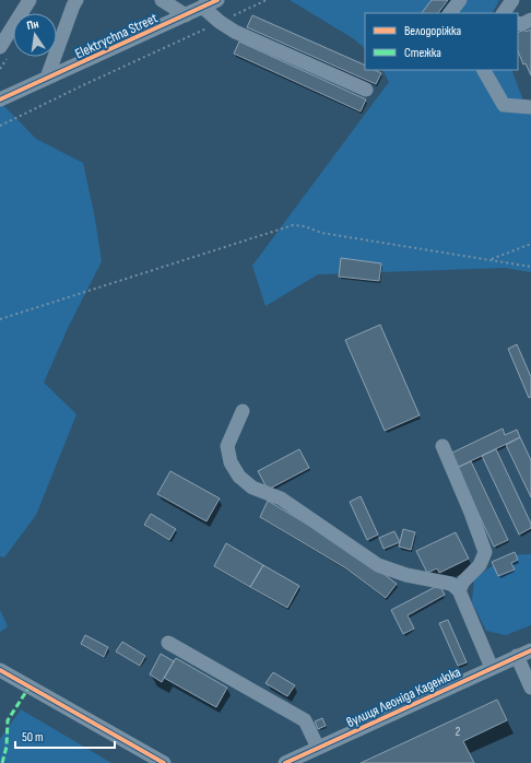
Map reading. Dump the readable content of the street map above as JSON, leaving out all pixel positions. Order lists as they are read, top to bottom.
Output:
{
  "streets": {
    "street": ["Elektrychna Street", "вулиця Леоніда Каденюка"]
  },
  "house_numbers": ["2"],
  "legend": ["Велодоріжка", "Стежка"],
  "scale_bar": "50 m",
  "north": "top"
}
